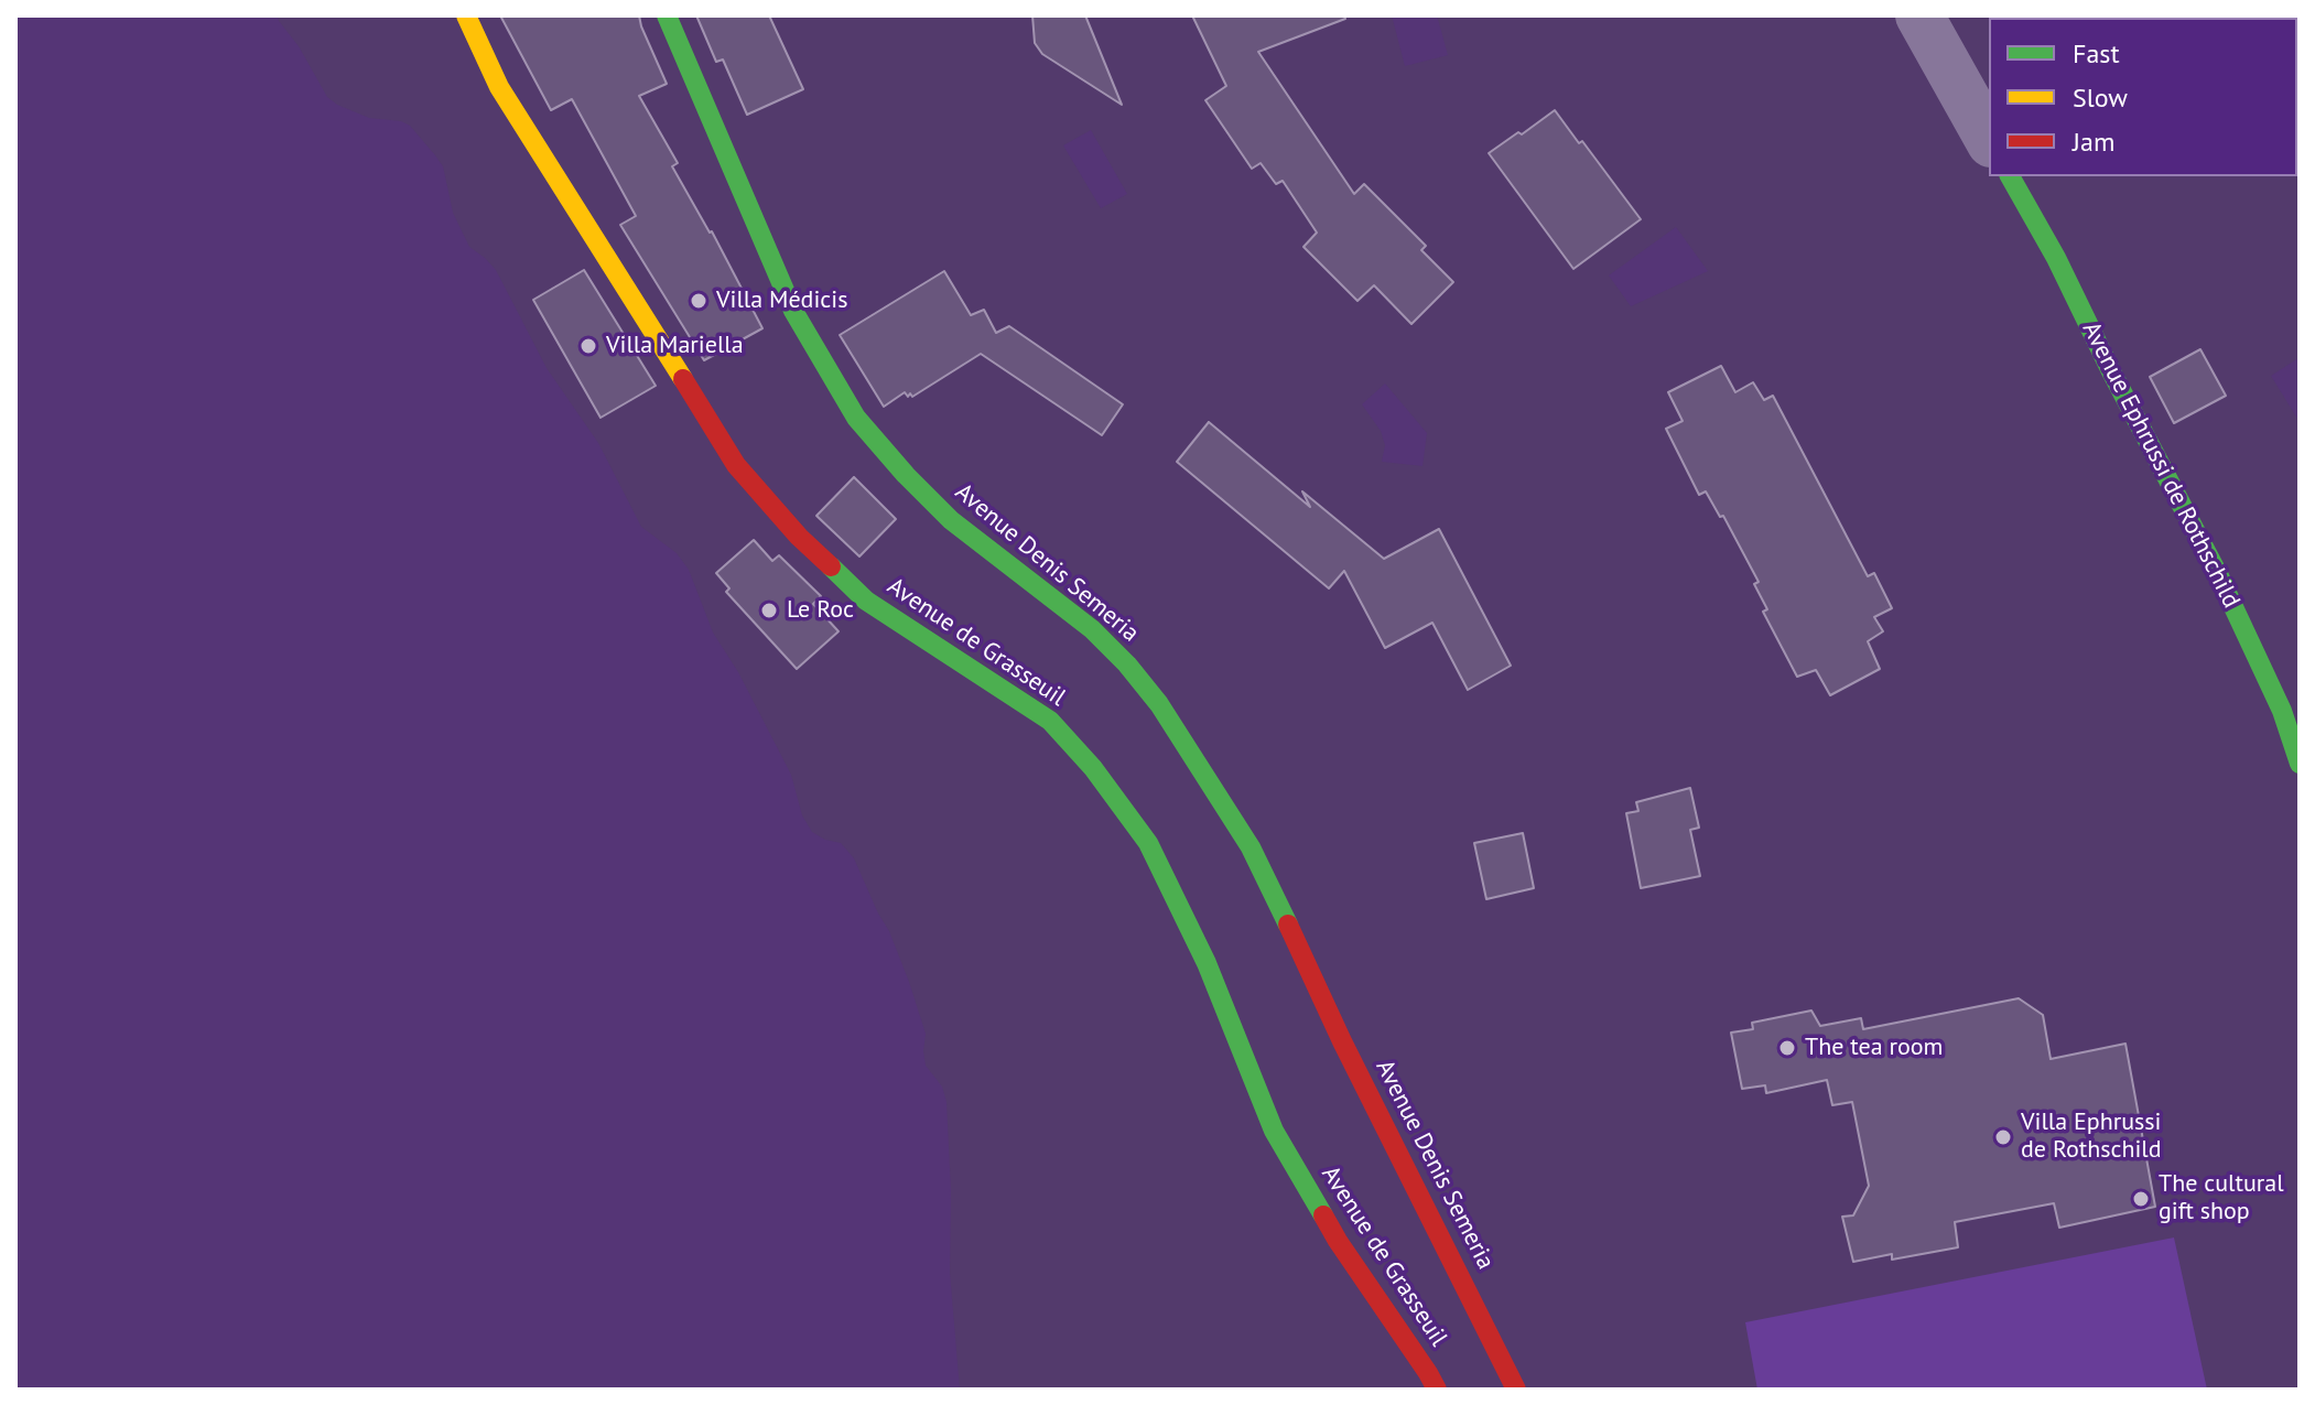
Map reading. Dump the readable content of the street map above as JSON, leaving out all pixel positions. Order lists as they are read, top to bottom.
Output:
{
  "streets": {
    "street": ["Avenue Ephrussi de Rothschild", "Avenue Denis Semeria", "Avenue de Grasseuil"]
  },
  "places": [
    "Villa Médicis",
    "Villa Mariella",
    "Le Roc",
    "The tea room",
    "Villa Ephrussi de Rothschild",
    "The cultural gift shop"
  ],
  "legend": ["Fast", "Slow", "Jam"]
}
